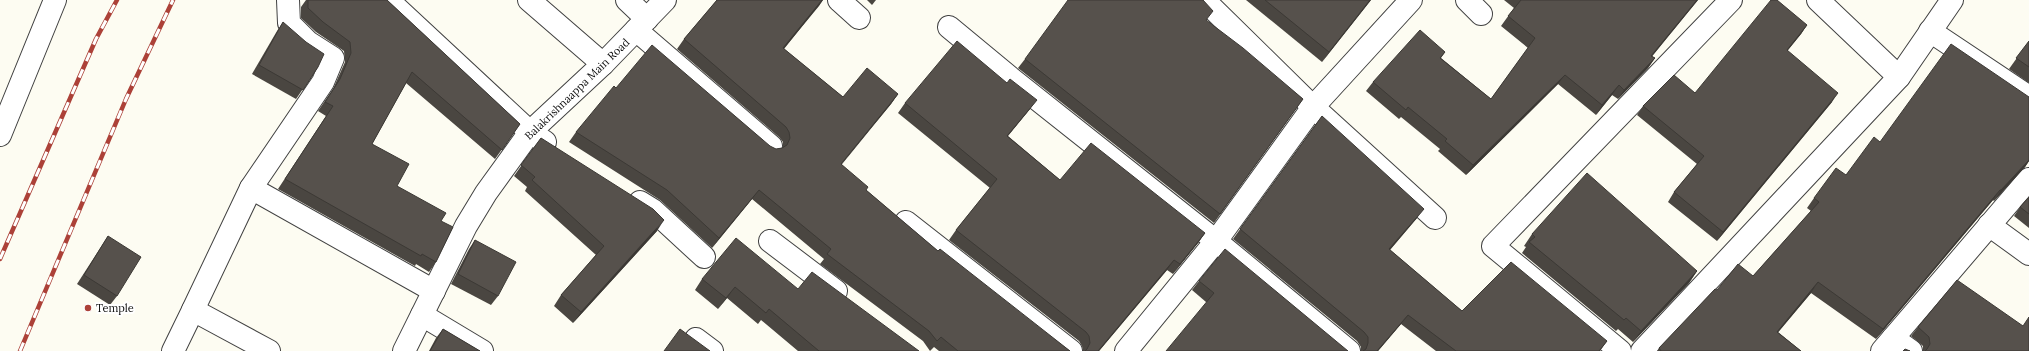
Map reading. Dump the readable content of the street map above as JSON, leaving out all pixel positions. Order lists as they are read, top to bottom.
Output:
{
  "streets": {
    "street": ["Balakrishnaappa Main Road"]
  },
  "places": ["Temple"]
}
